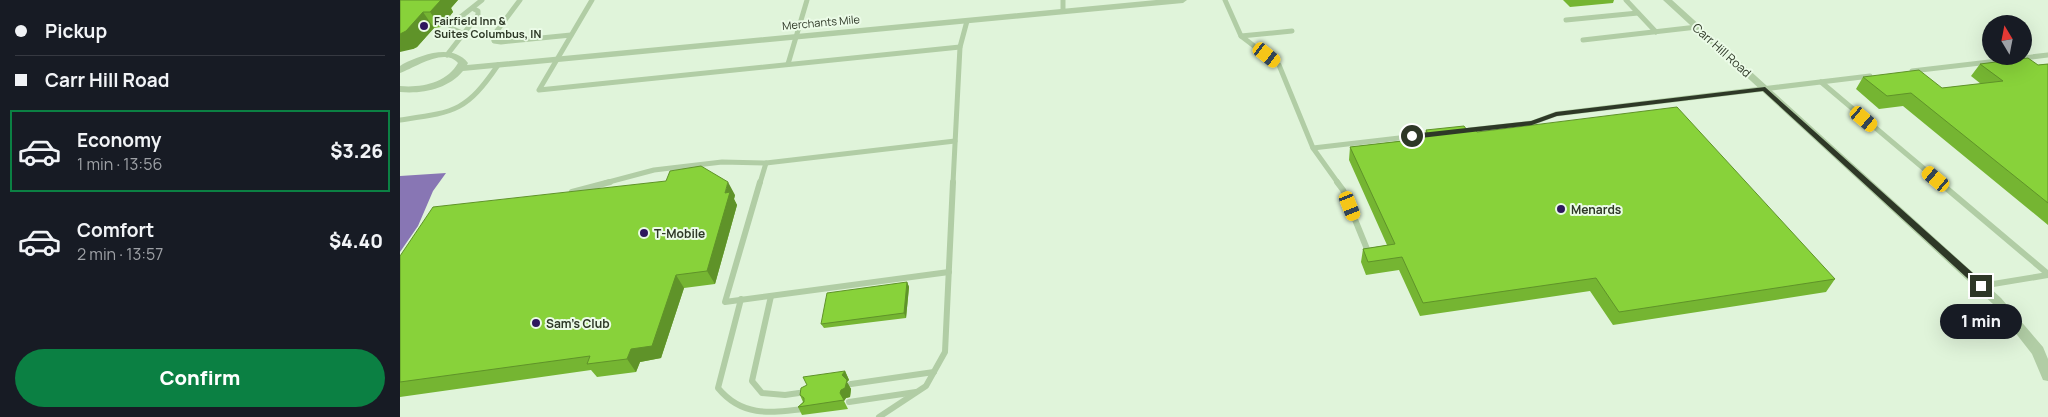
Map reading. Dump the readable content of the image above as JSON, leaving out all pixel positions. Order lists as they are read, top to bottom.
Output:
{
  "streets": {
    "street": ["Merchants Mile", "Carr Hill Road"]
  },
  "places": [
    "Fairfield Inn & Suites Columbus, IN",
    "Menards",
    "T-Mobile",
    "Sam's Club"
  ],
  "north": "top",
  "page": {
    "banner": ["Pickup", "Carr Hill Road"],
    "list": [
      {
        "name": "Economy",
        "note": "1 min · 13:56",
        "value": "$3.26"
      },
      {
        "name": "Comfort",
        "note": "2 min · 13:57",
        "value": "$4.40"
      }
    ],
    "bubble": "1 min",
    "buttons": "Confirm"
  }
}
